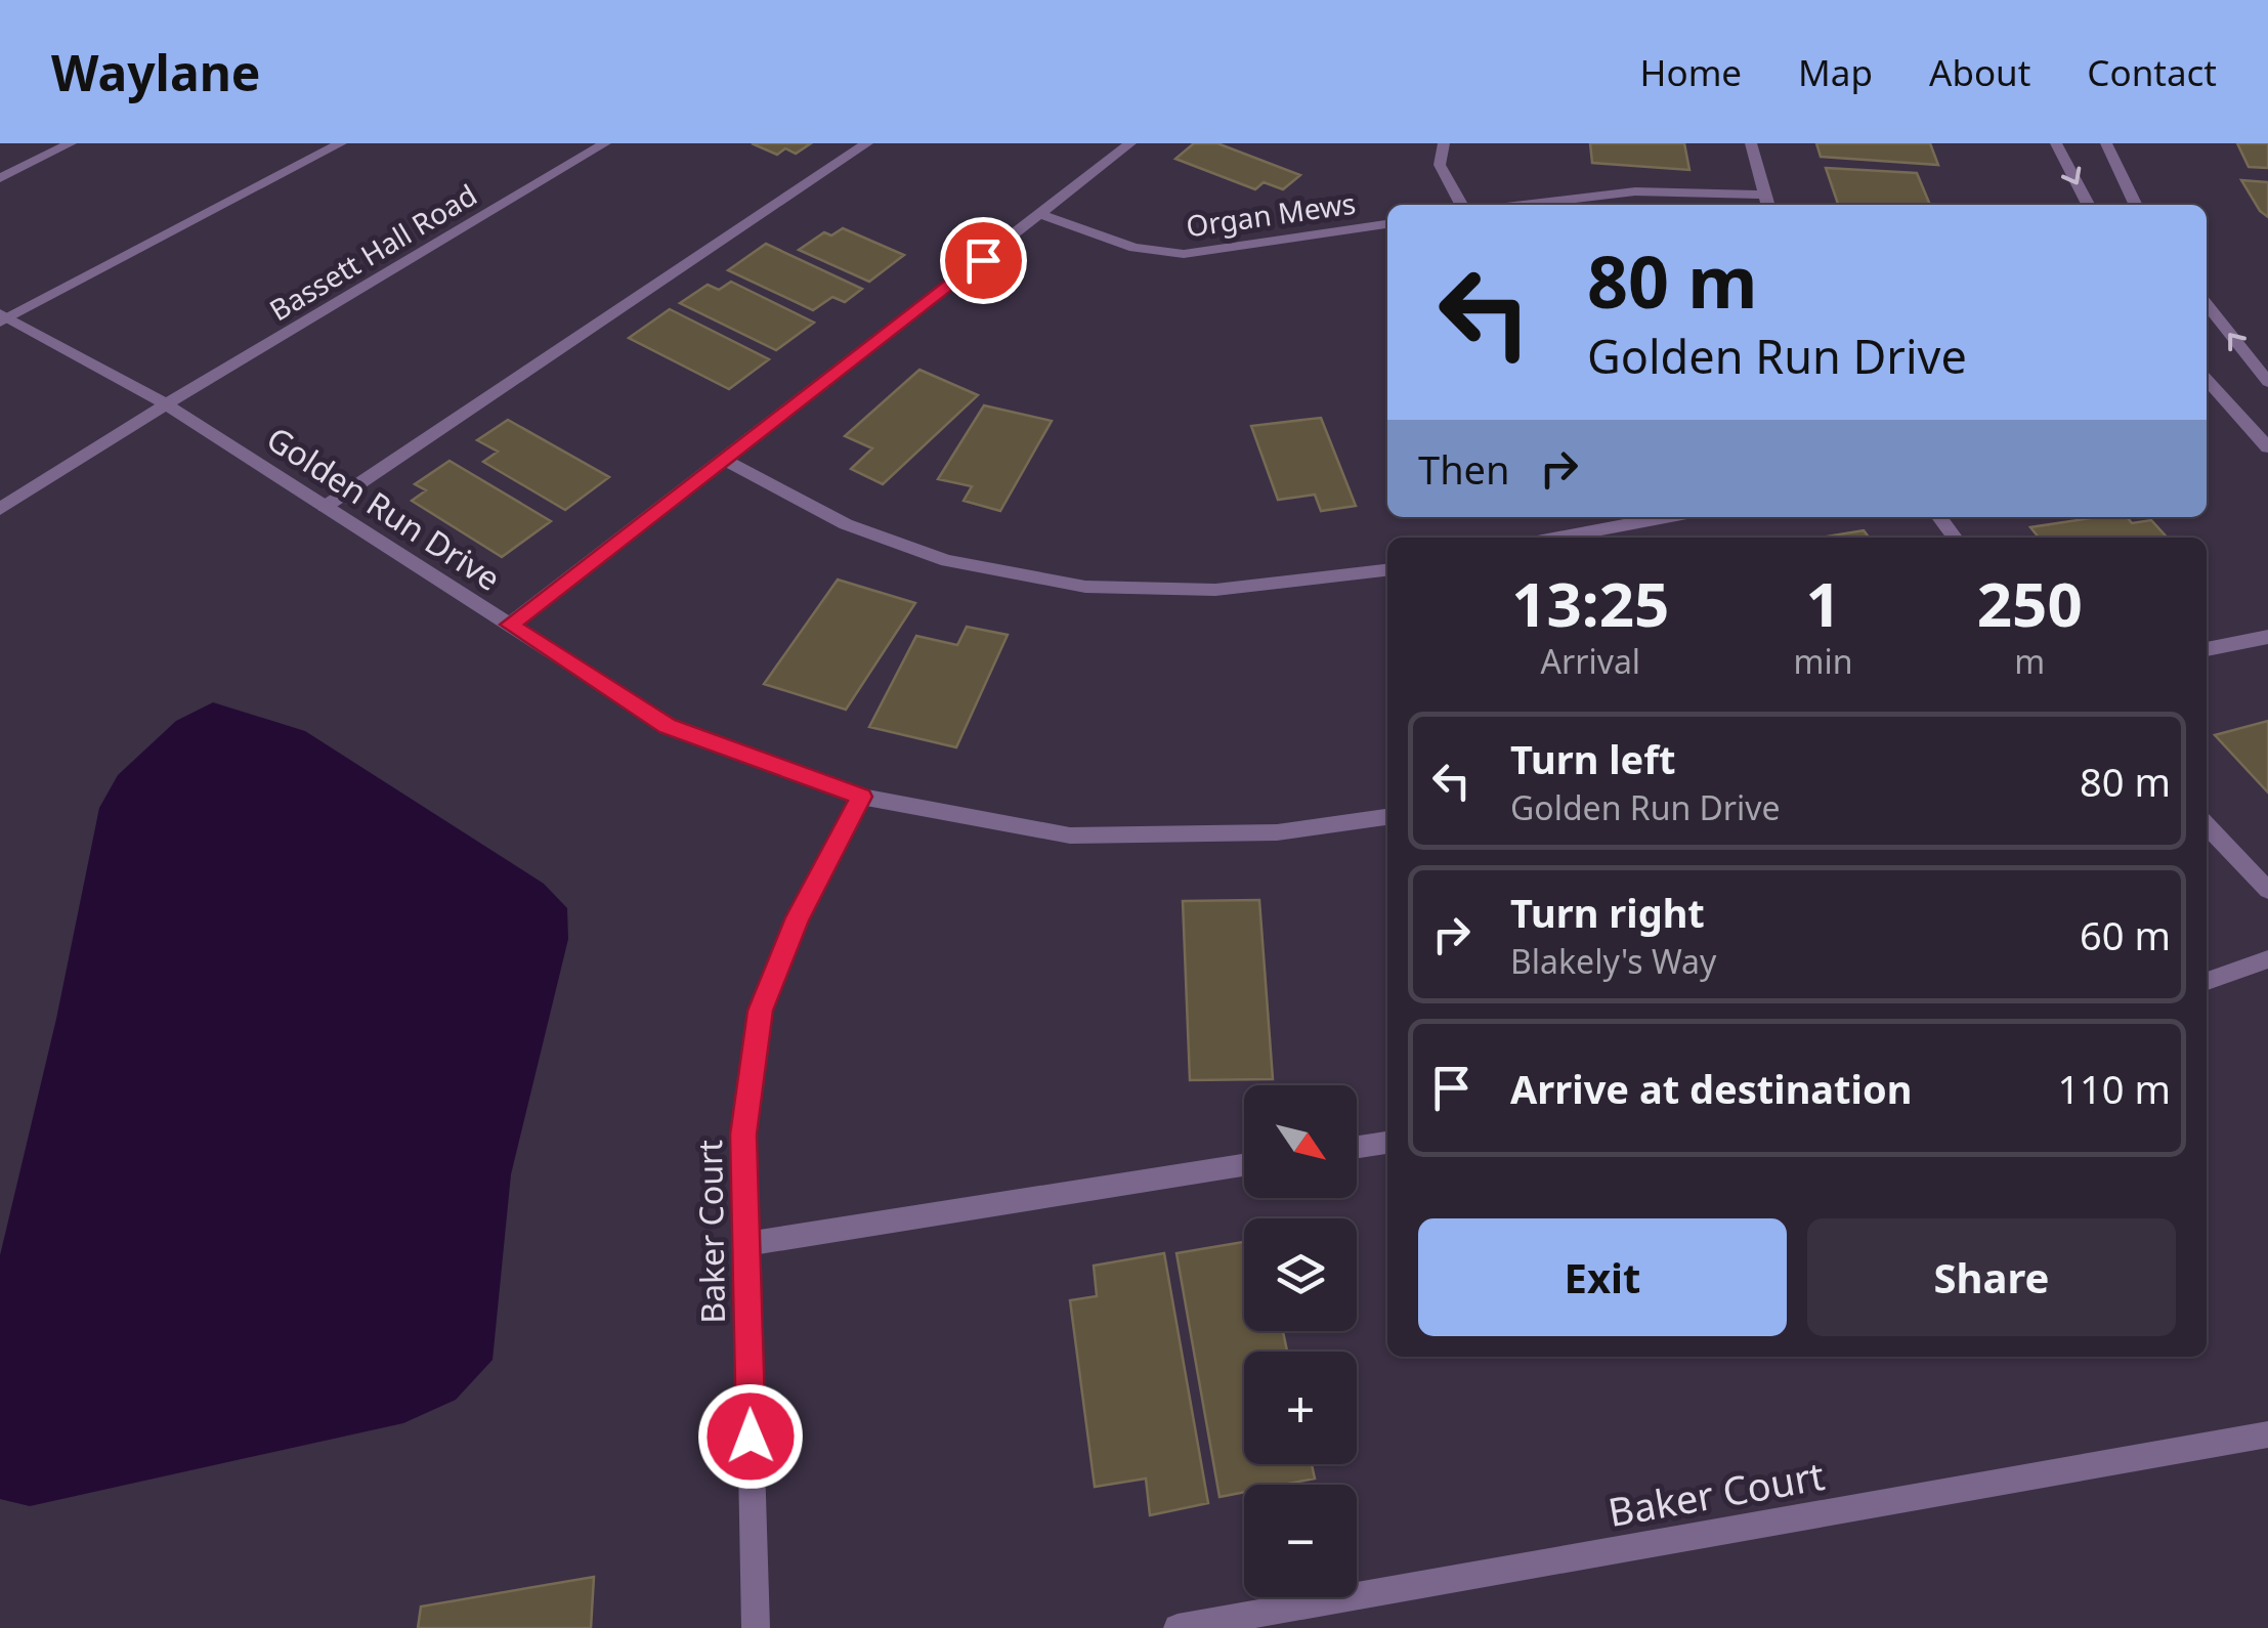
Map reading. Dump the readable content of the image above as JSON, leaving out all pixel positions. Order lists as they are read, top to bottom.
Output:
{
  "streets": {
    "street": [
      "Organ Mews",
      "Bassett Hall Road",
      "Golden Run Drive",
      "Baker Court"
    ]
  },
  "crossings": [
    ["Bassett Hall Road", "Golden Run Drive"],
    ["Golden Run Drive", "Baker Court"]
  ],
  "north": "bottom right",
  "page": {
    "header": "Waylane",
    "nav": [
      "Home",
      "Map",
      "About",
      "Contact"
    ],
    "turn": ["80 m", "Golden Run Drive"],
    "then": "Then",
    "eta": [
      "13:25",
      "Arrival",
      "1",
      "min",
      "250",
      "m"
    ],
    "list": [
      {
        "name": "Turn left",
        "note": "Golden Run Drive",
        "value": "80 m"
      },
      {
        "name": "Turn right",
        "note": "Blakely's Way",
        "value": "60 m"
      },
      {
        "name": "Arrive at destination",
        "value": "110 m"
      }
    ],
    "map_buttons": ["+", "−"],
    "buttons": ["Exit", "Share"]
  }
}
